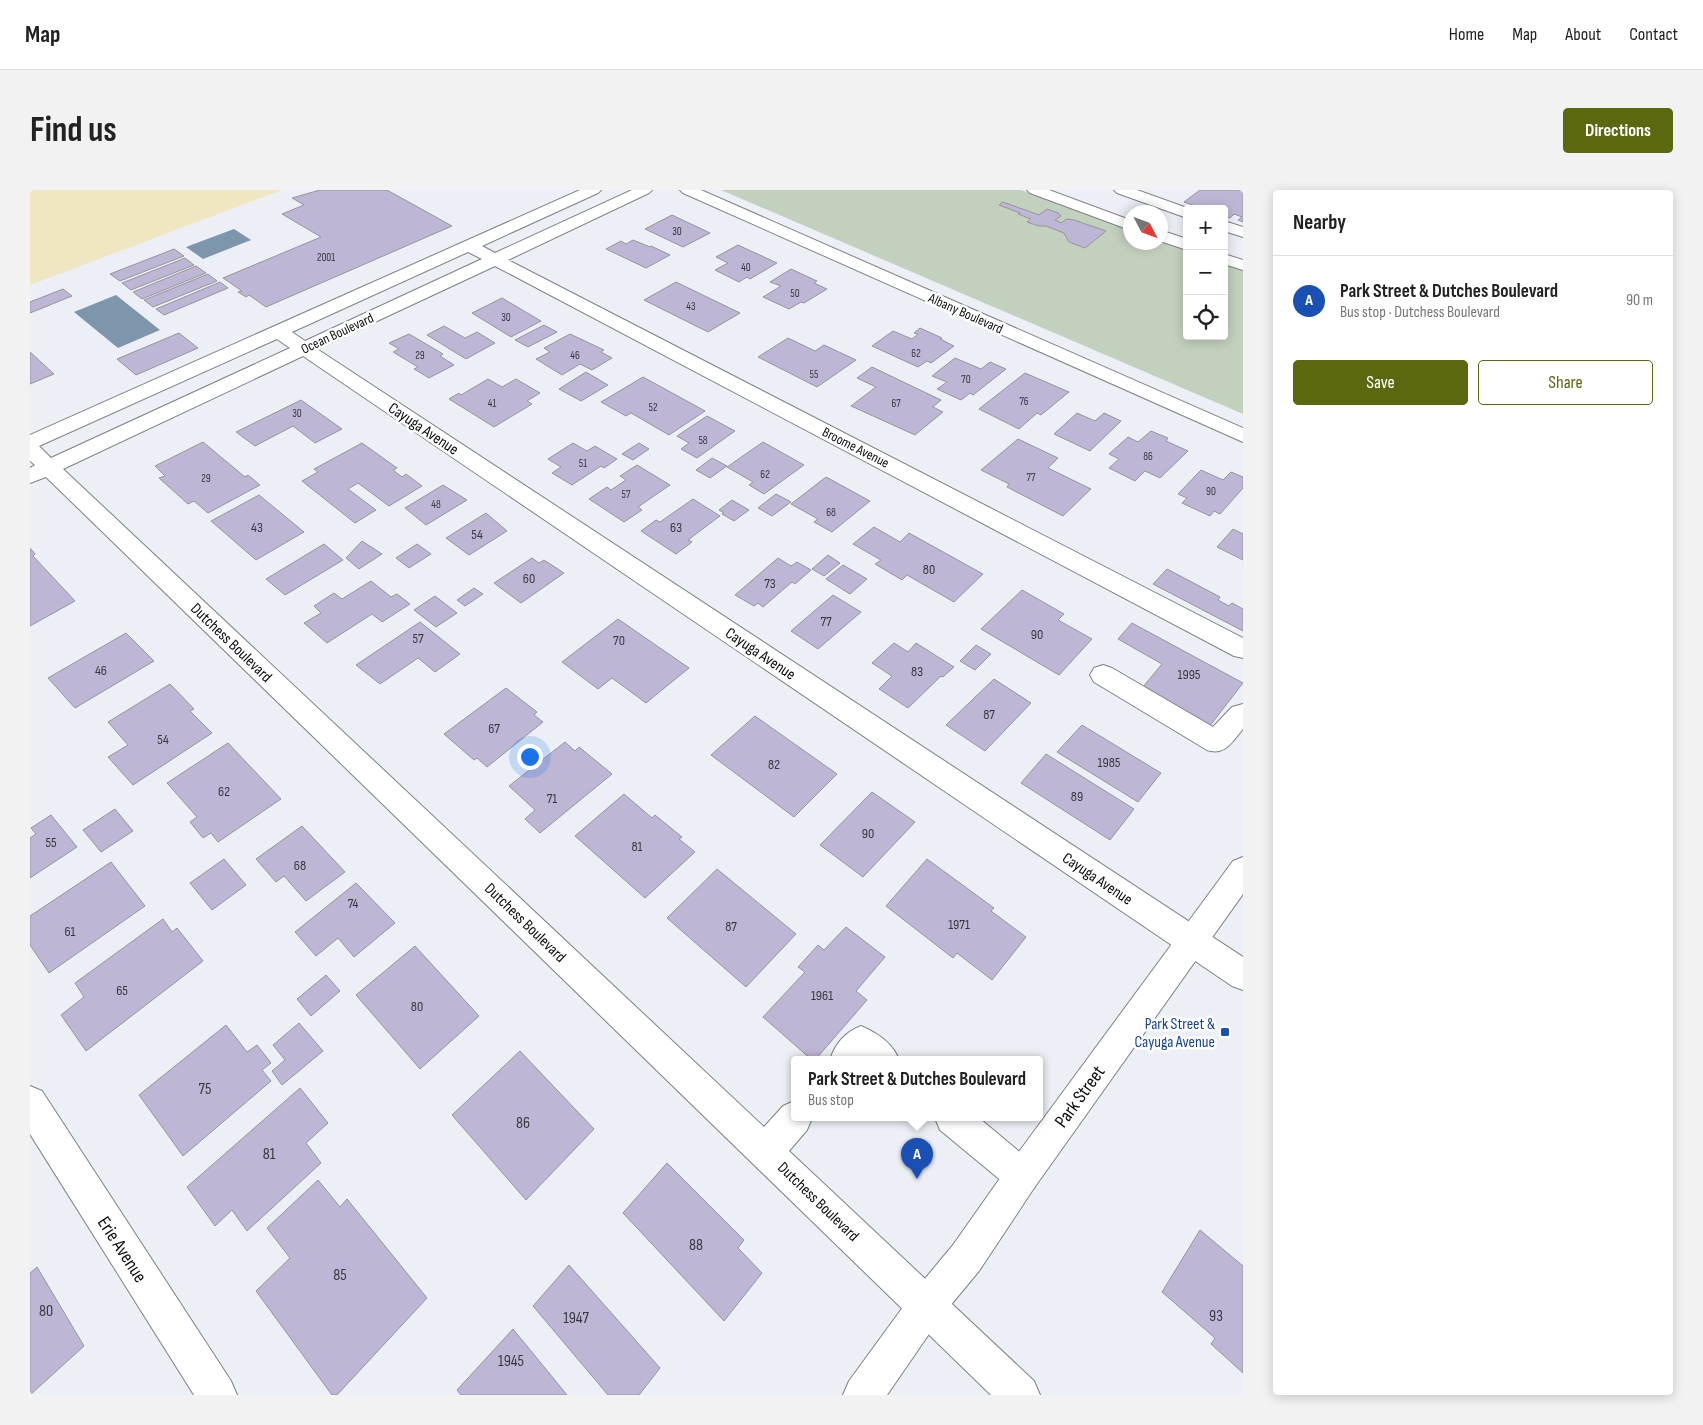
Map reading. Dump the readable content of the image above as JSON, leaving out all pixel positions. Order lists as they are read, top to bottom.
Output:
{
  "streets": {
    "main road": [
      "Albany Boulevard",
      "Ocean Boulevard",
      "Cayuga Avenue",
      "Broome Avenue",
      "Dutchess Boulevard",
      "Park Street",
      "Erie Avenue"
    ]
  },
  "crossings": [
    ["Ocean Boulevard", "Cayuga Avenue"],
    ["Ocean Boulevard", "Broome Avenue"],
    ["Ocean Boulevard", "Dutchess Boulevard"],
    ["Cayuga Avenue", "Park Street"],
    ["Dutchess Boulevard", "Park Street"]
  ],
  "places": {
    "transit": ["Park Street & Cayuga Avenue"]
  },
  "house_numbers": [
    "30",
    "2001",
    "40",
    "50",
    "43",
    "30",
    "62",
    "29",
    "46",
    "55",
    "70",
    "76",
    "41",
    "67",
    "52",
    "30",
    "58",
    "86",
    "51",
    "62",
    "77",
    "29",
    "90",
    "57",
    "48",
    "68",
    "43",
    "63",
    "54",
    "80",
    "60",
    "73",
    "77",
    "90",
    "57",
    "70",
    "46",
    "83",
    "1995",
    "87",
    "67",
    "54",
    "1985",
    "82",
    "62",
    "89",
    "71",
    "90",
    "55",
    "81",
    "68",
    "74",
    "1971",
    "87",
    "61",
    "65",
    "1961",
    "80",
    "75",
    "86",
    "81",
    "88",
    "85",
    "80",
    "93",
    "1947",
    "1945"
  ],
  "north": "bottom right",
  "page": {
    "header": "Map",
    "nav": [
      "Home",
      "Map",
      "About",
      "Contact"
    ],
    "buttons": [
      "Directions",
      ["Save", "Share"]
    ],
    "title": "Find us",
    "heading": "Nearby",
    "map_buttons": ["+", "−"],
    "list": [
      {
        "mark": "A",
        "name": "Park Street & Dutches Boulevard",
        "note": "Bus stop · Dutchess Boulevard",
        "value": "90 m"
      }
    ],
    "popup": ["Park Street & Dutches Boulevard", "Bus stop"],
    "pins": "A"
  }
}
